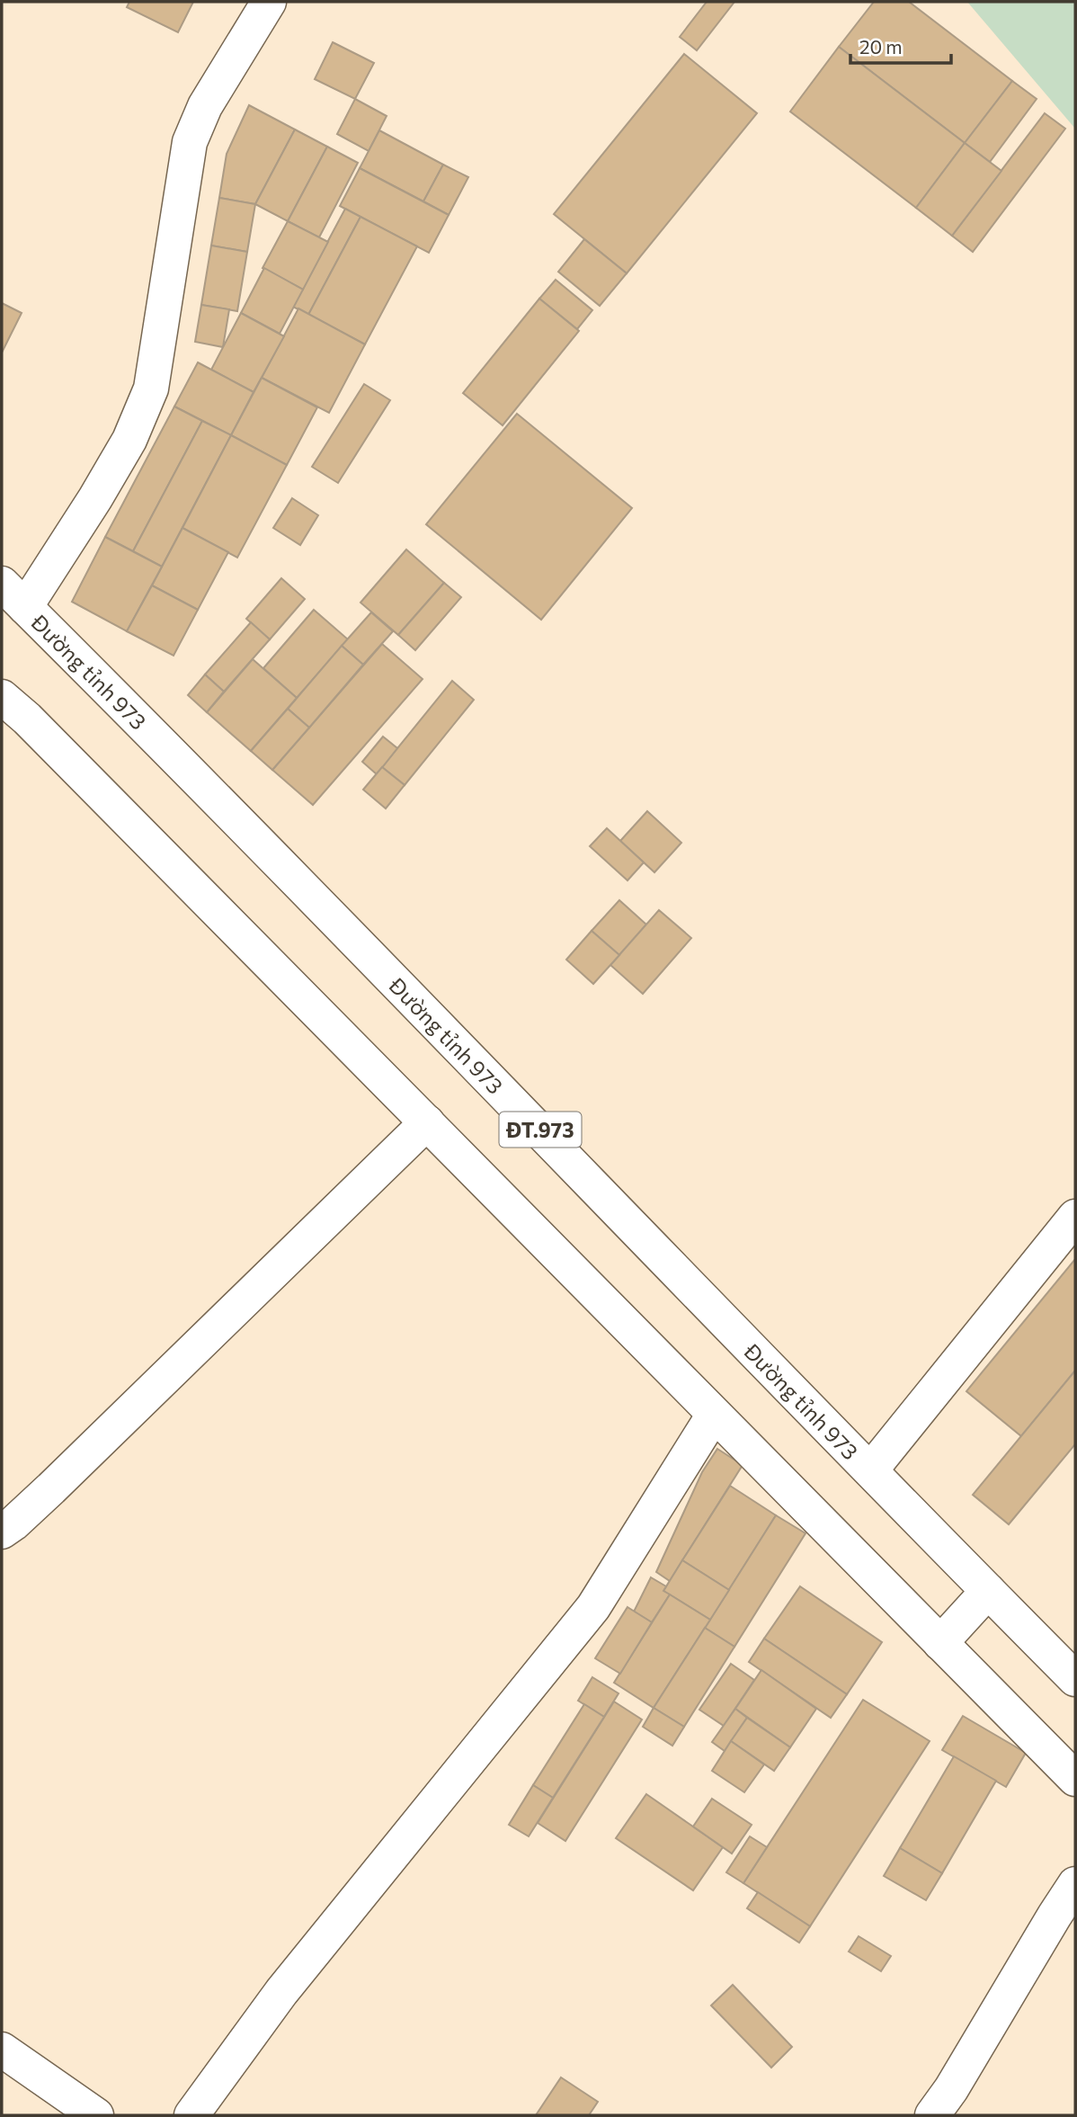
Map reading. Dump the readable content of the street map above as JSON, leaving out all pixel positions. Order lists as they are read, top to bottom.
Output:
{
  "streets": {
    "main road": ["Đường tỉnh 973", "ĐT.973"]
  },
  "scale_bar": "20 m"
}
